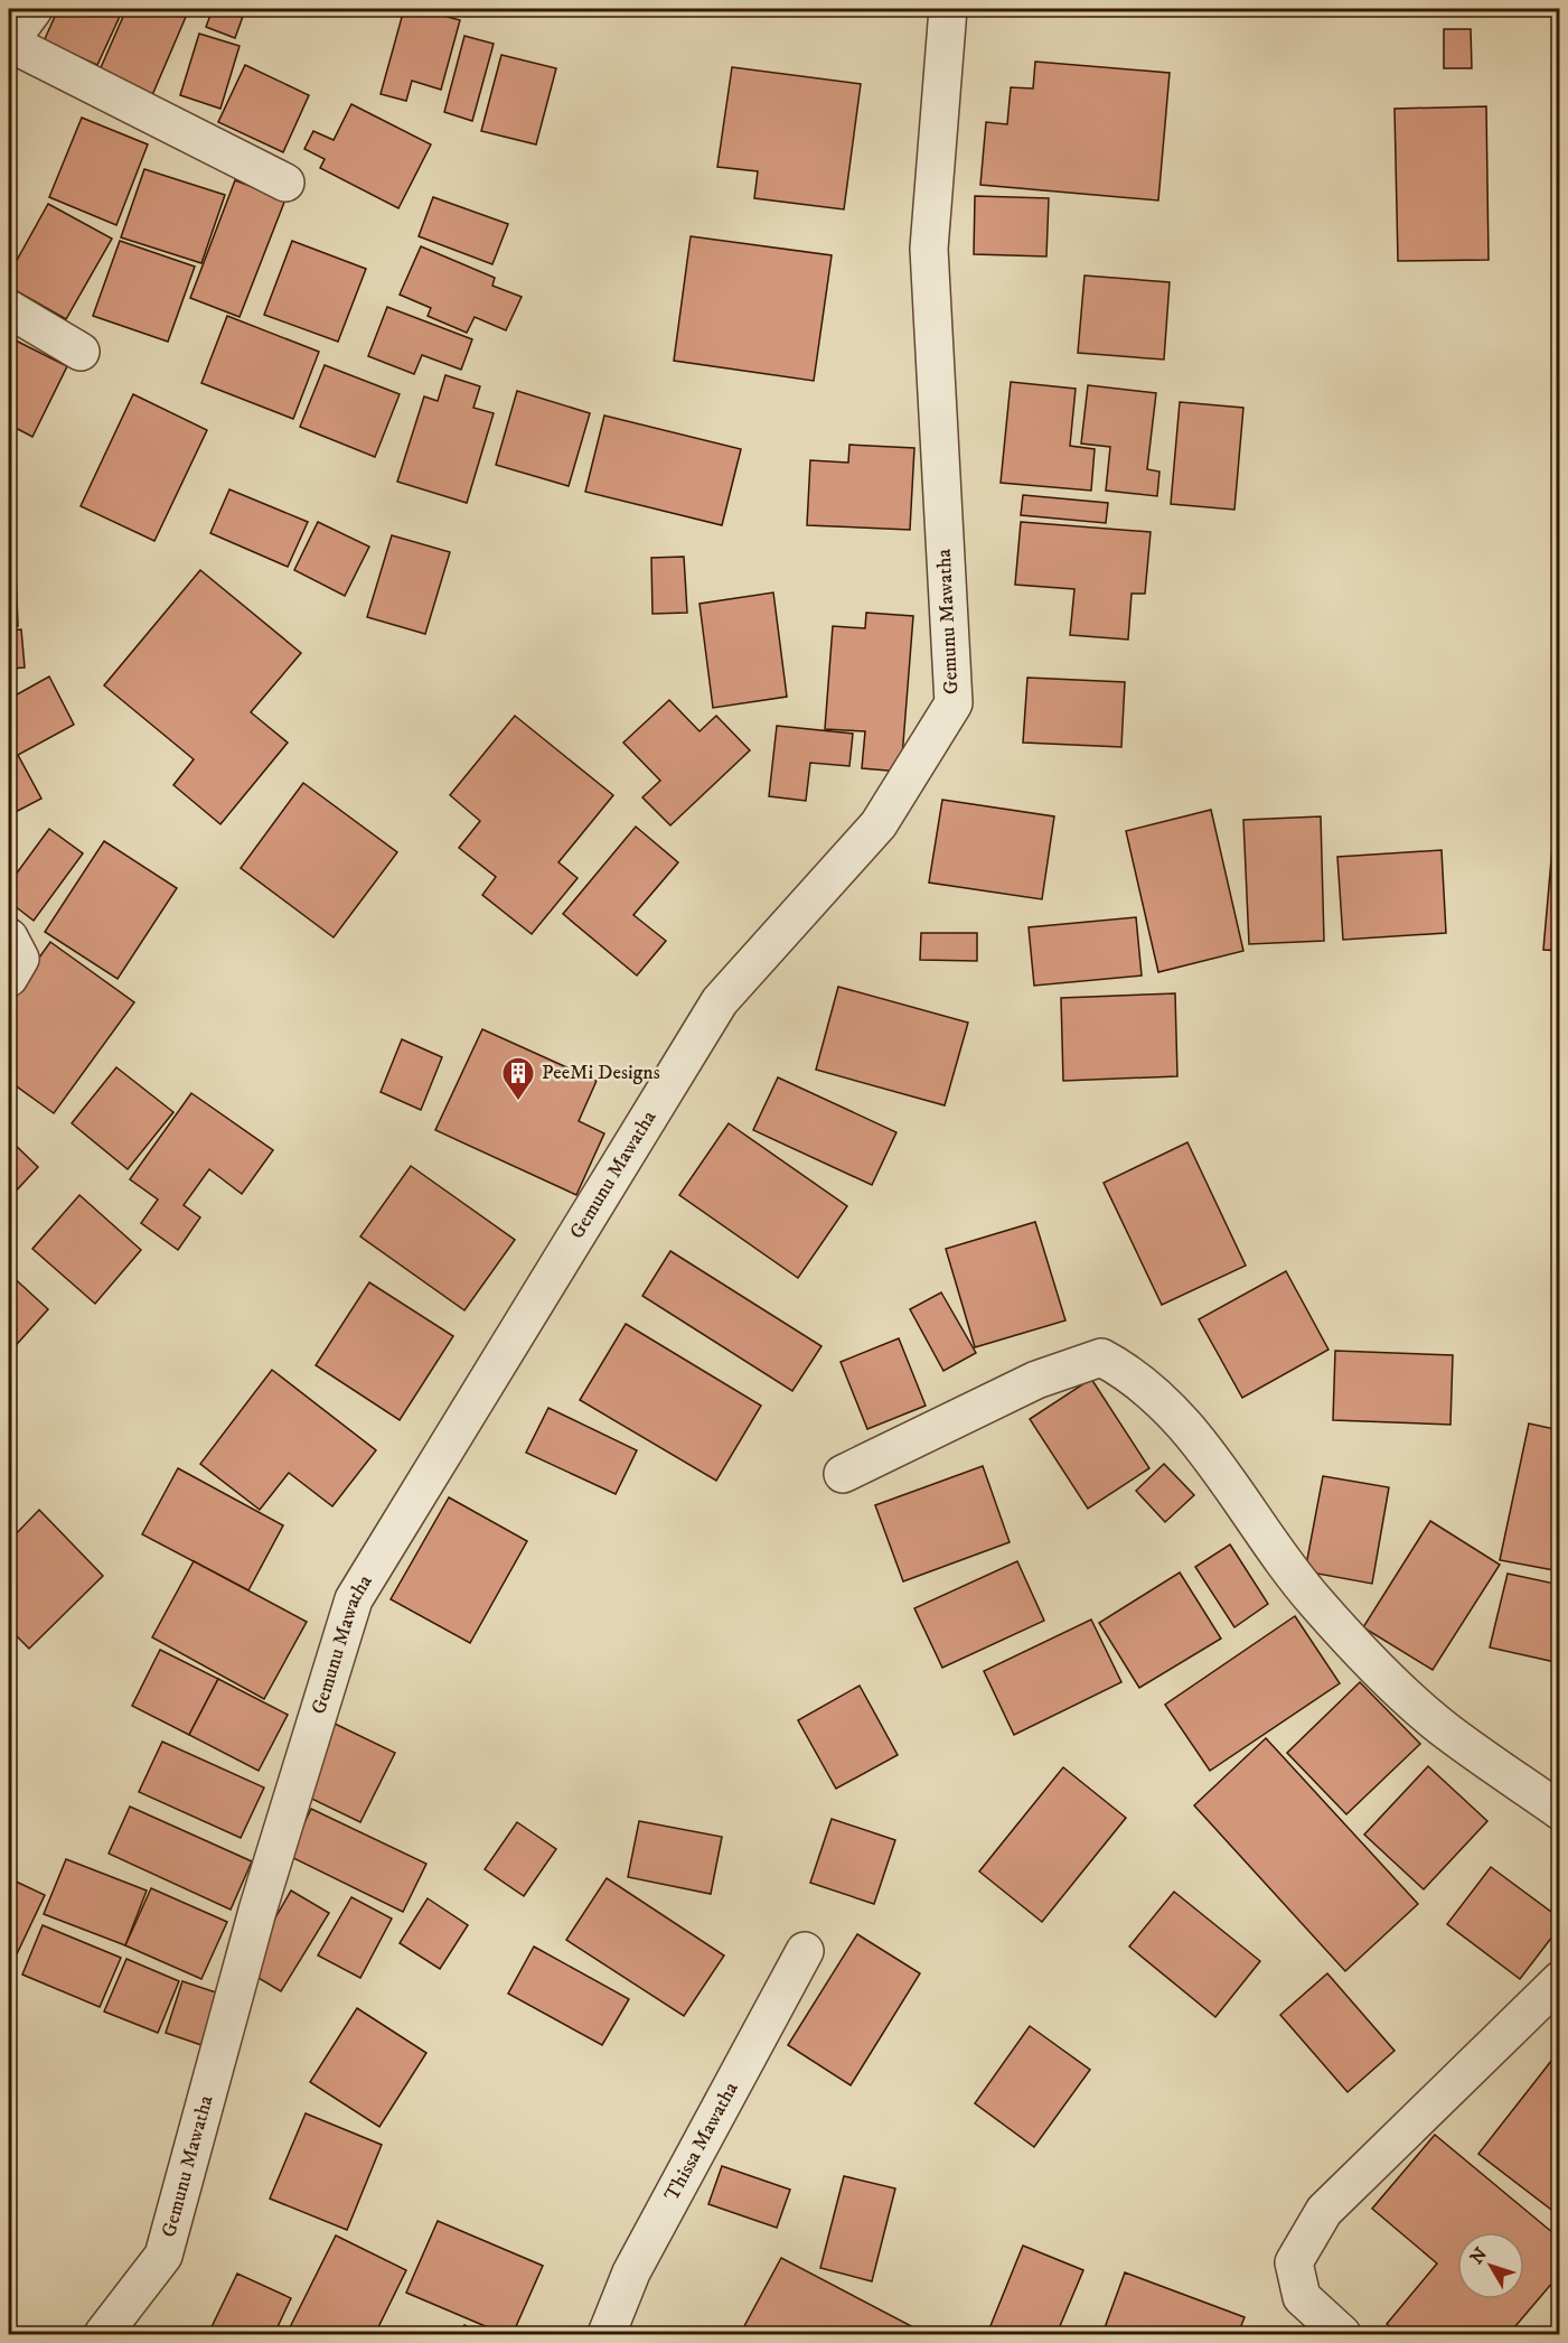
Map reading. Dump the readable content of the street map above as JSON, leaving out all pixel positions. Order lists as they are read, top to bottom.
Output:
{
  "streets": {
    "street": ["Gemunu Mawatha", "Thissa Mawatha"]
  },
  "places": {
    "building": ["PeeMi Designs"]
  },
  "north": "top left"
}
